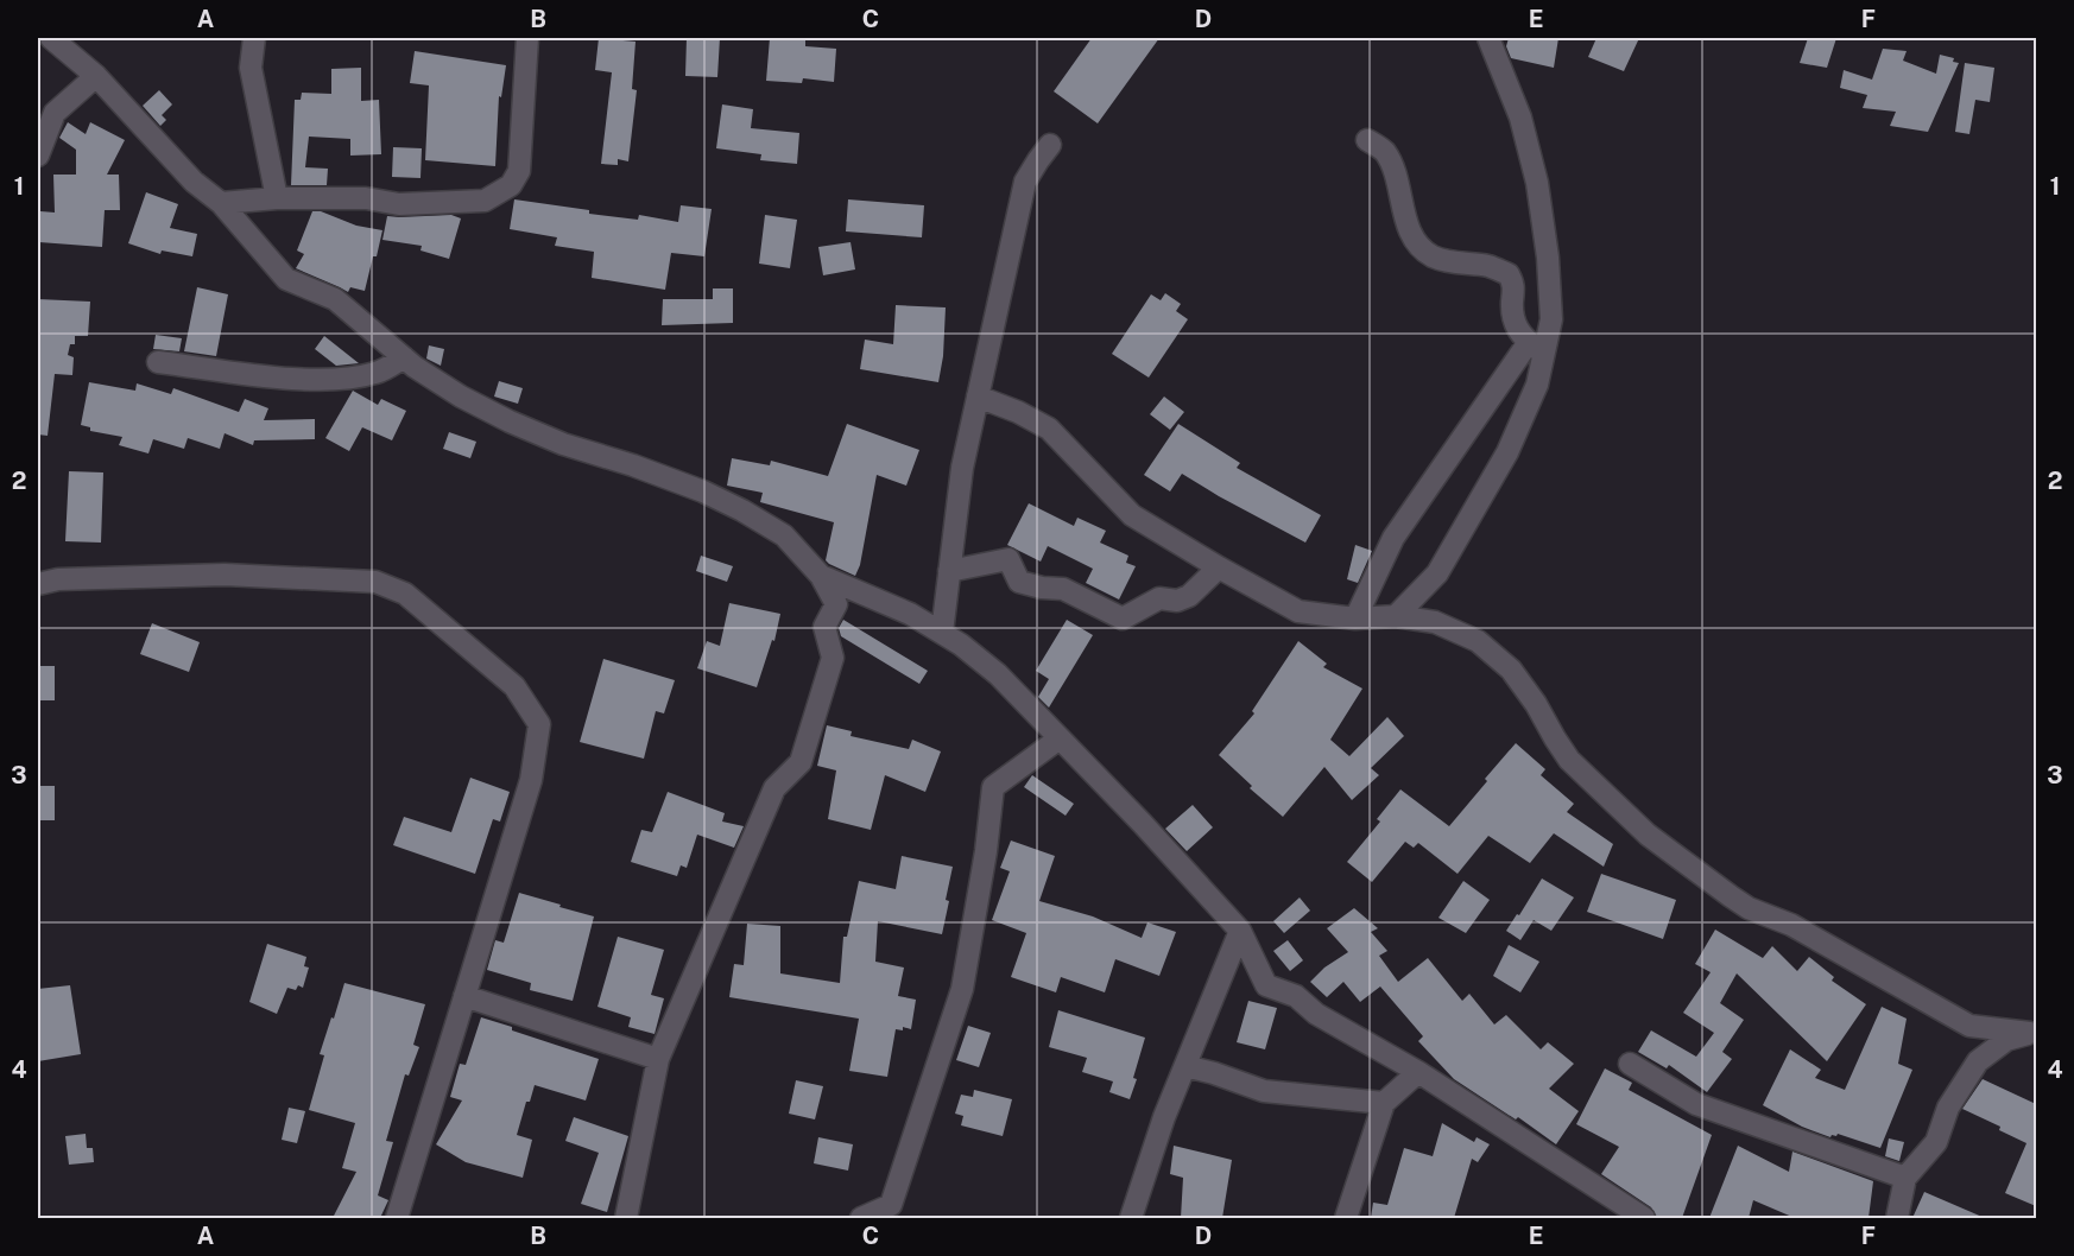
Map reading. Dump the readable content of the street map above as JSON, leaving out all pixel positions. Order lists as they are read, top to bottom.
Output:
{
  "grid": {
    "columns": [
      "A",
      "B",
      "C",
      "D",
      "E",
      "F"
    ],
    "rows": [
      "1",
      "2",
      "3",
      "4"
    ]
  }
}
